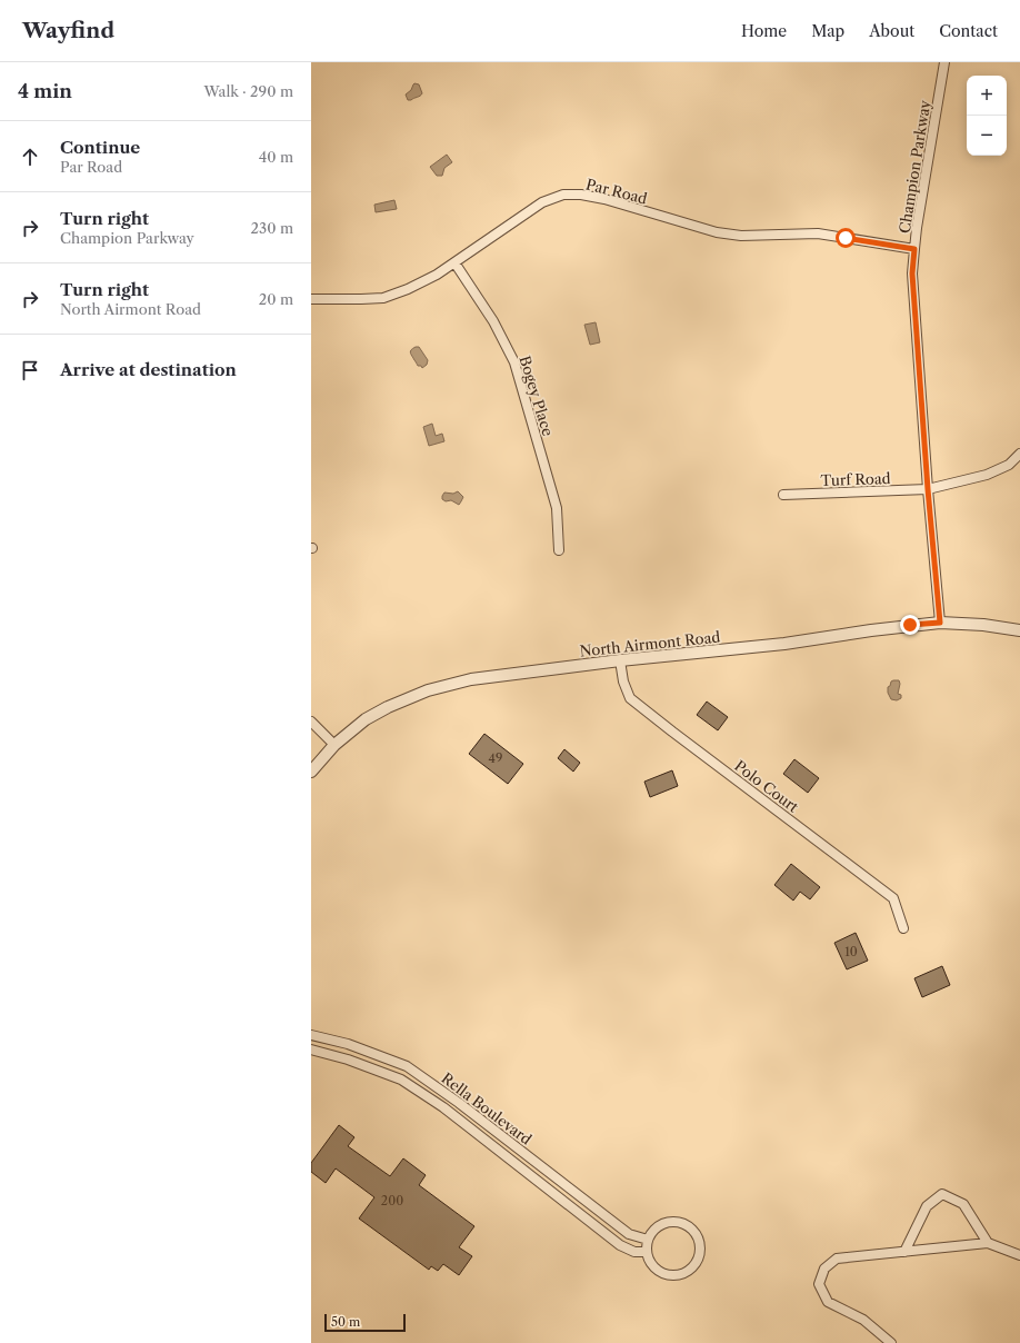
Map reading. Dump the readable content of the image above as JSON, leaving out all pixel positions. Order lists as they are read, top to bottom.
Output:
{
  "streets": {
    "street": [
      "Champion Parkway",
      "Par Road",
      "Bogey Place",
      "Turf Road",
      "North Airmont Road",
      "Polo Court",
      "Rella Boulevard"
    ]
  },
  "crossings": [
    ["Champion Parkway", "Par Road"],
    ["Champion Parkway", "Turf Road"],
    ["Champion Parkway", "North Airmont Road"],
    ["Par Road", "Bogey Place"],
    ["North Airmont Road", "Polo Court"]
  ],
  "house_numbers": ["49", "10", "200"],
  "scale_bar": "50 m",
  "page": {
    "header": "Wayfind",
    "nav": [
      "Home",
      "Map",
      "About",
      "Contact"
    ],
    "heading": ["4 min", "Walk · 290 m"],
    "map_buttons": ["+", "−"],
    "list": [
      ["Continue", "Par Road", "40 m"],
      ["Turn right", "Champion Parkway", "230 m"],
      ["Turn right", "North Airmont Road", "20 m"],
      "Arrive at destination"
    ],
    "scale": "50 m"
  }
}
